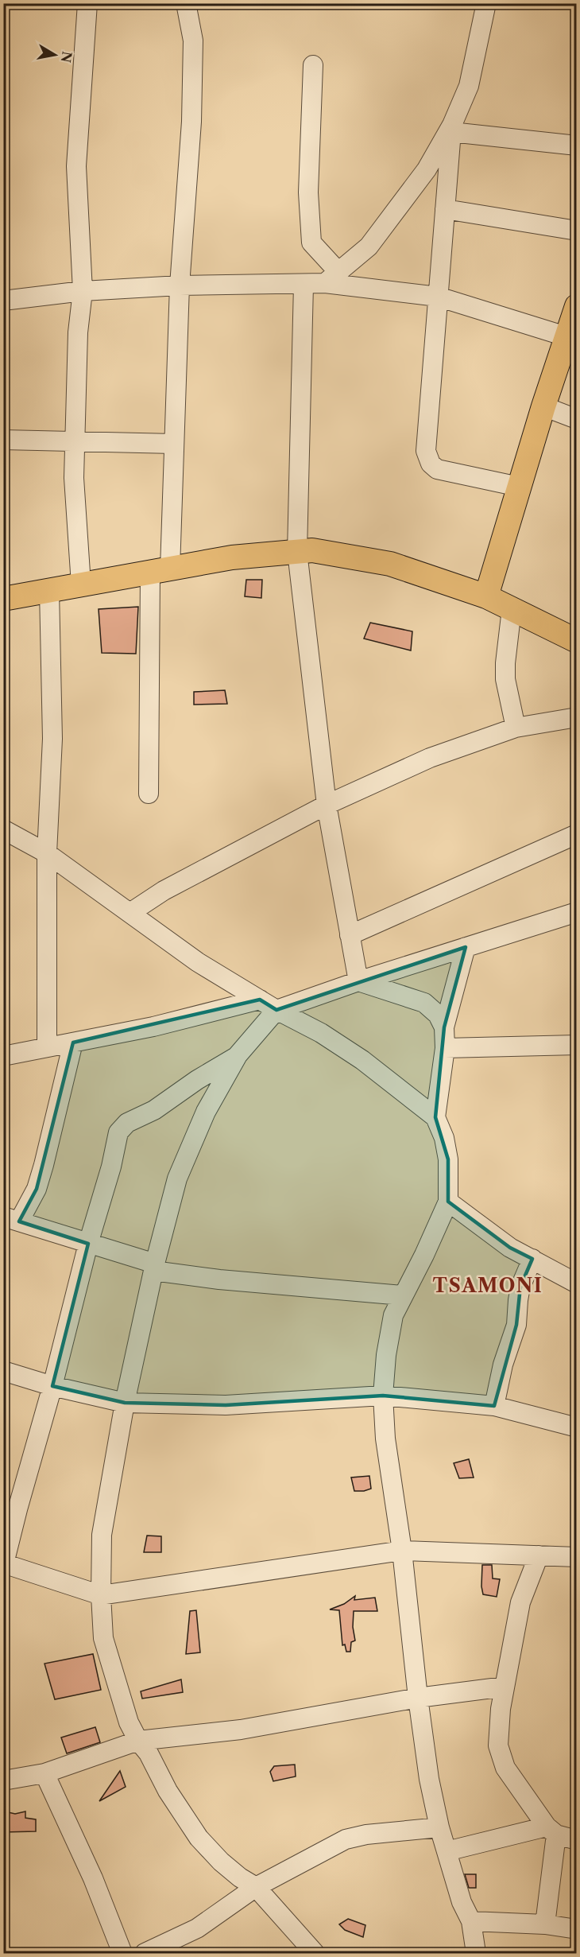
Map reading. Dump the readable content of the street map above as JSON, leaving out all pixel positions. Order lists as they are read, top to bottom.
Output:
{
  "districts": ["TSAMONI"],
  "north": "right"
}
